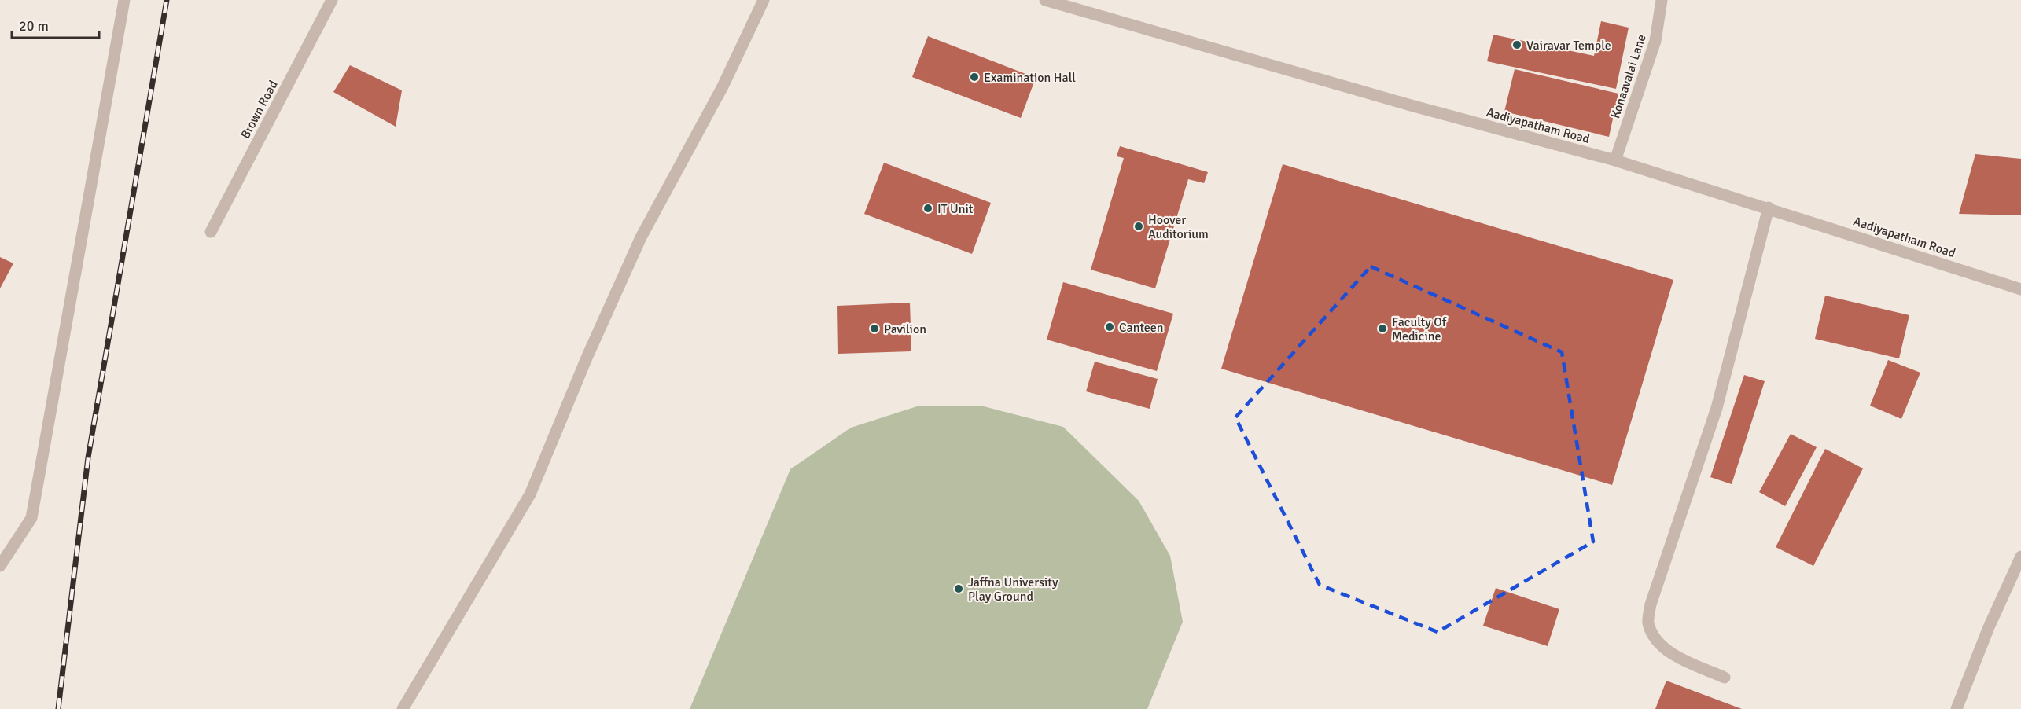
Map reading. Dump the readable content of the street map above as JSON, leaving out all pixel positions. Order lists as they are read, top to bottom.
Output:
{
  "streets": {
    "street": ["Konaavalai Lane", "Brown Road", "Aadiyapatham Road"]
  },
  "crossings": [
    ["Konaavalai Lane", "Aadiyapatham Road"]
  ],
  "places": [
    "Vairavar Temple",
    "Examination Hall",
    "IT Unit",
    "Hoover Auditorium",
    "Canteen",
    "Pavilion",
    "Faculty Of Medicine",
    "Jaffna University Play Ground"
  ],
  "scale_bar": "20 m"
}
